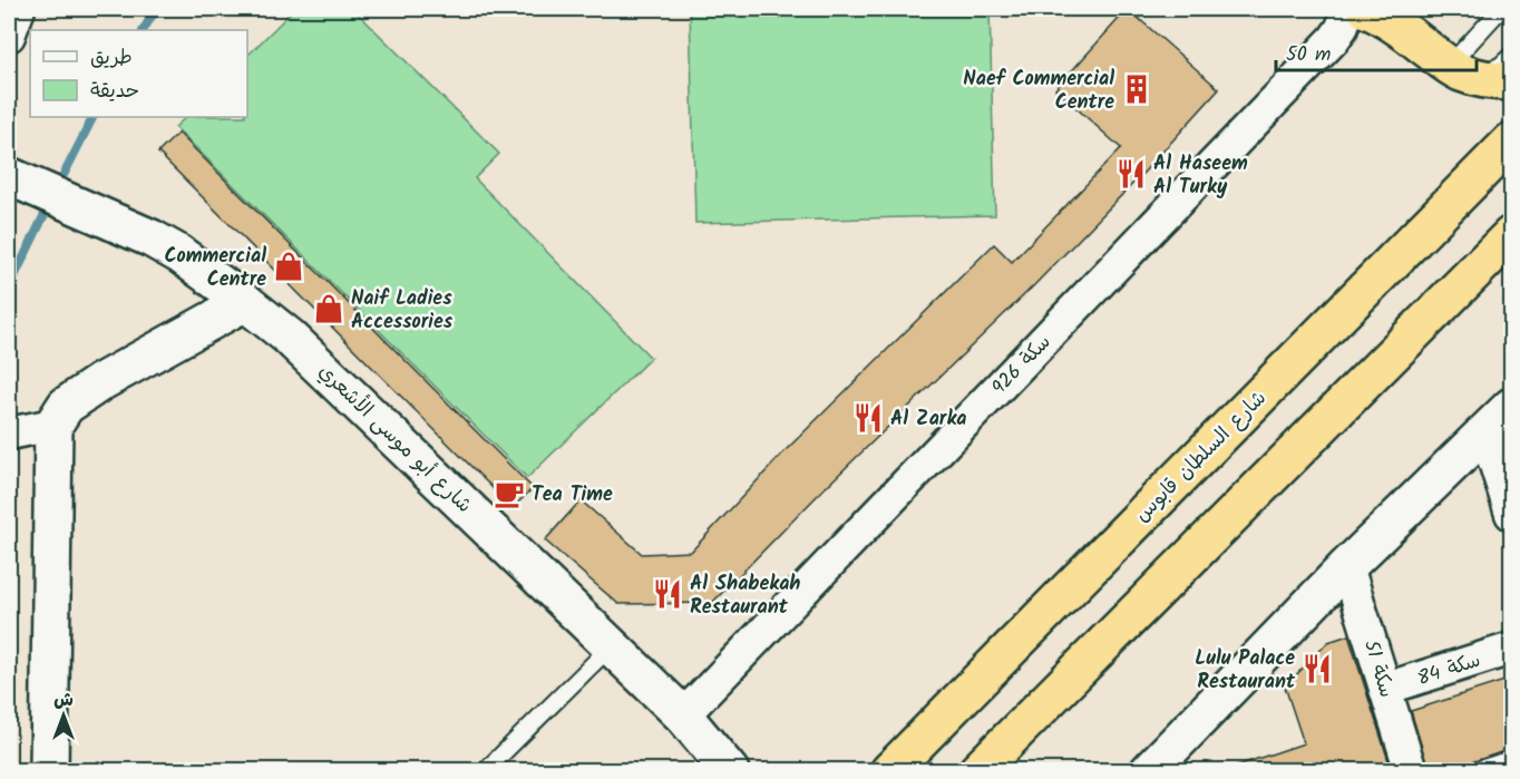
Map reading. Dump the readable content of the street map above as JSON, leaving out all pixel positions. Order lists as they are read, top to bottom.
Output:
{
  "streets": {
    "highway": ["شارع السلطان قابوس"],
    "street": [
      "سكة 926",
      "شارع أبو موسى الأشعري",
      "سكة 51",
      "سكة 84"
    ]
  },
  "crossings": [
    ["سكة 926", "شارع أبو موسى الأشعري"],
    ["سكة 51", "سكة 84"]
  ],
  "places": {
    "building": ["Naef Commercial Centre"],
    "restaurant": [
      "Al Haseem Al Turky",
      "Al Zarka",
      "Al Shabekah Restaurant",
      "Lulu Palace Restaurant"
    ],
    "shop": ["Commercial Centre", "Naif Ladies Accessories"],
    "cafe": ["Tea Time"]
  },
  "legend": ["طريق", "حديقة"],
  "scale_bar": "50 m",
  "north": "top"
}
